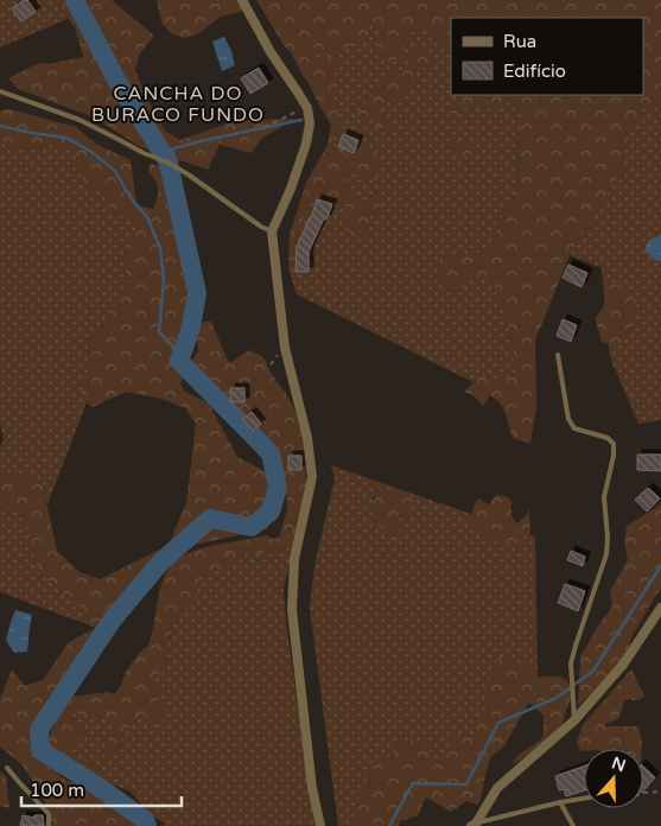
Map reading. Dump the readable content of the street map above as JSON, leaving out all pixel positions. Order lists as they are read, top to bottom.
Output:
{
  "districts": ["CANCHA DO BURACO FUNDO"],
  "legend": ["Rua", "Edifício"],
  "scale_bar": "100 m",
  "north": "top"
}
